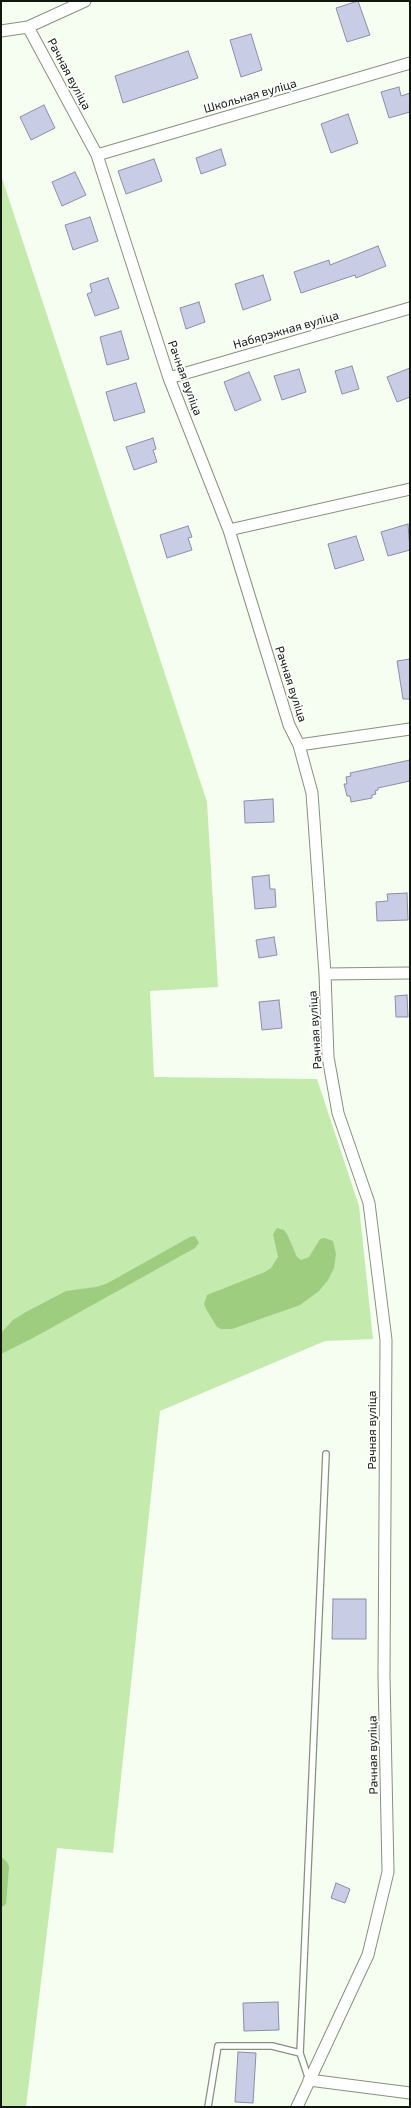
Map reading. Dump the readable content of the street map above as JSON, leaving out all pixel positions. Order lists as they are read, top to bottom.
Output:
{
  "streets": {
    "street": ["Рачная вуліца", "Школьная вуліца", "Набярэжная вуліца"]
  },
  "crossings": [
    ["Рачная вуліца", "Школьная вуліца"],
    ["Рачная вуліца", "Набярэжная вуліца"]
  ]
}
